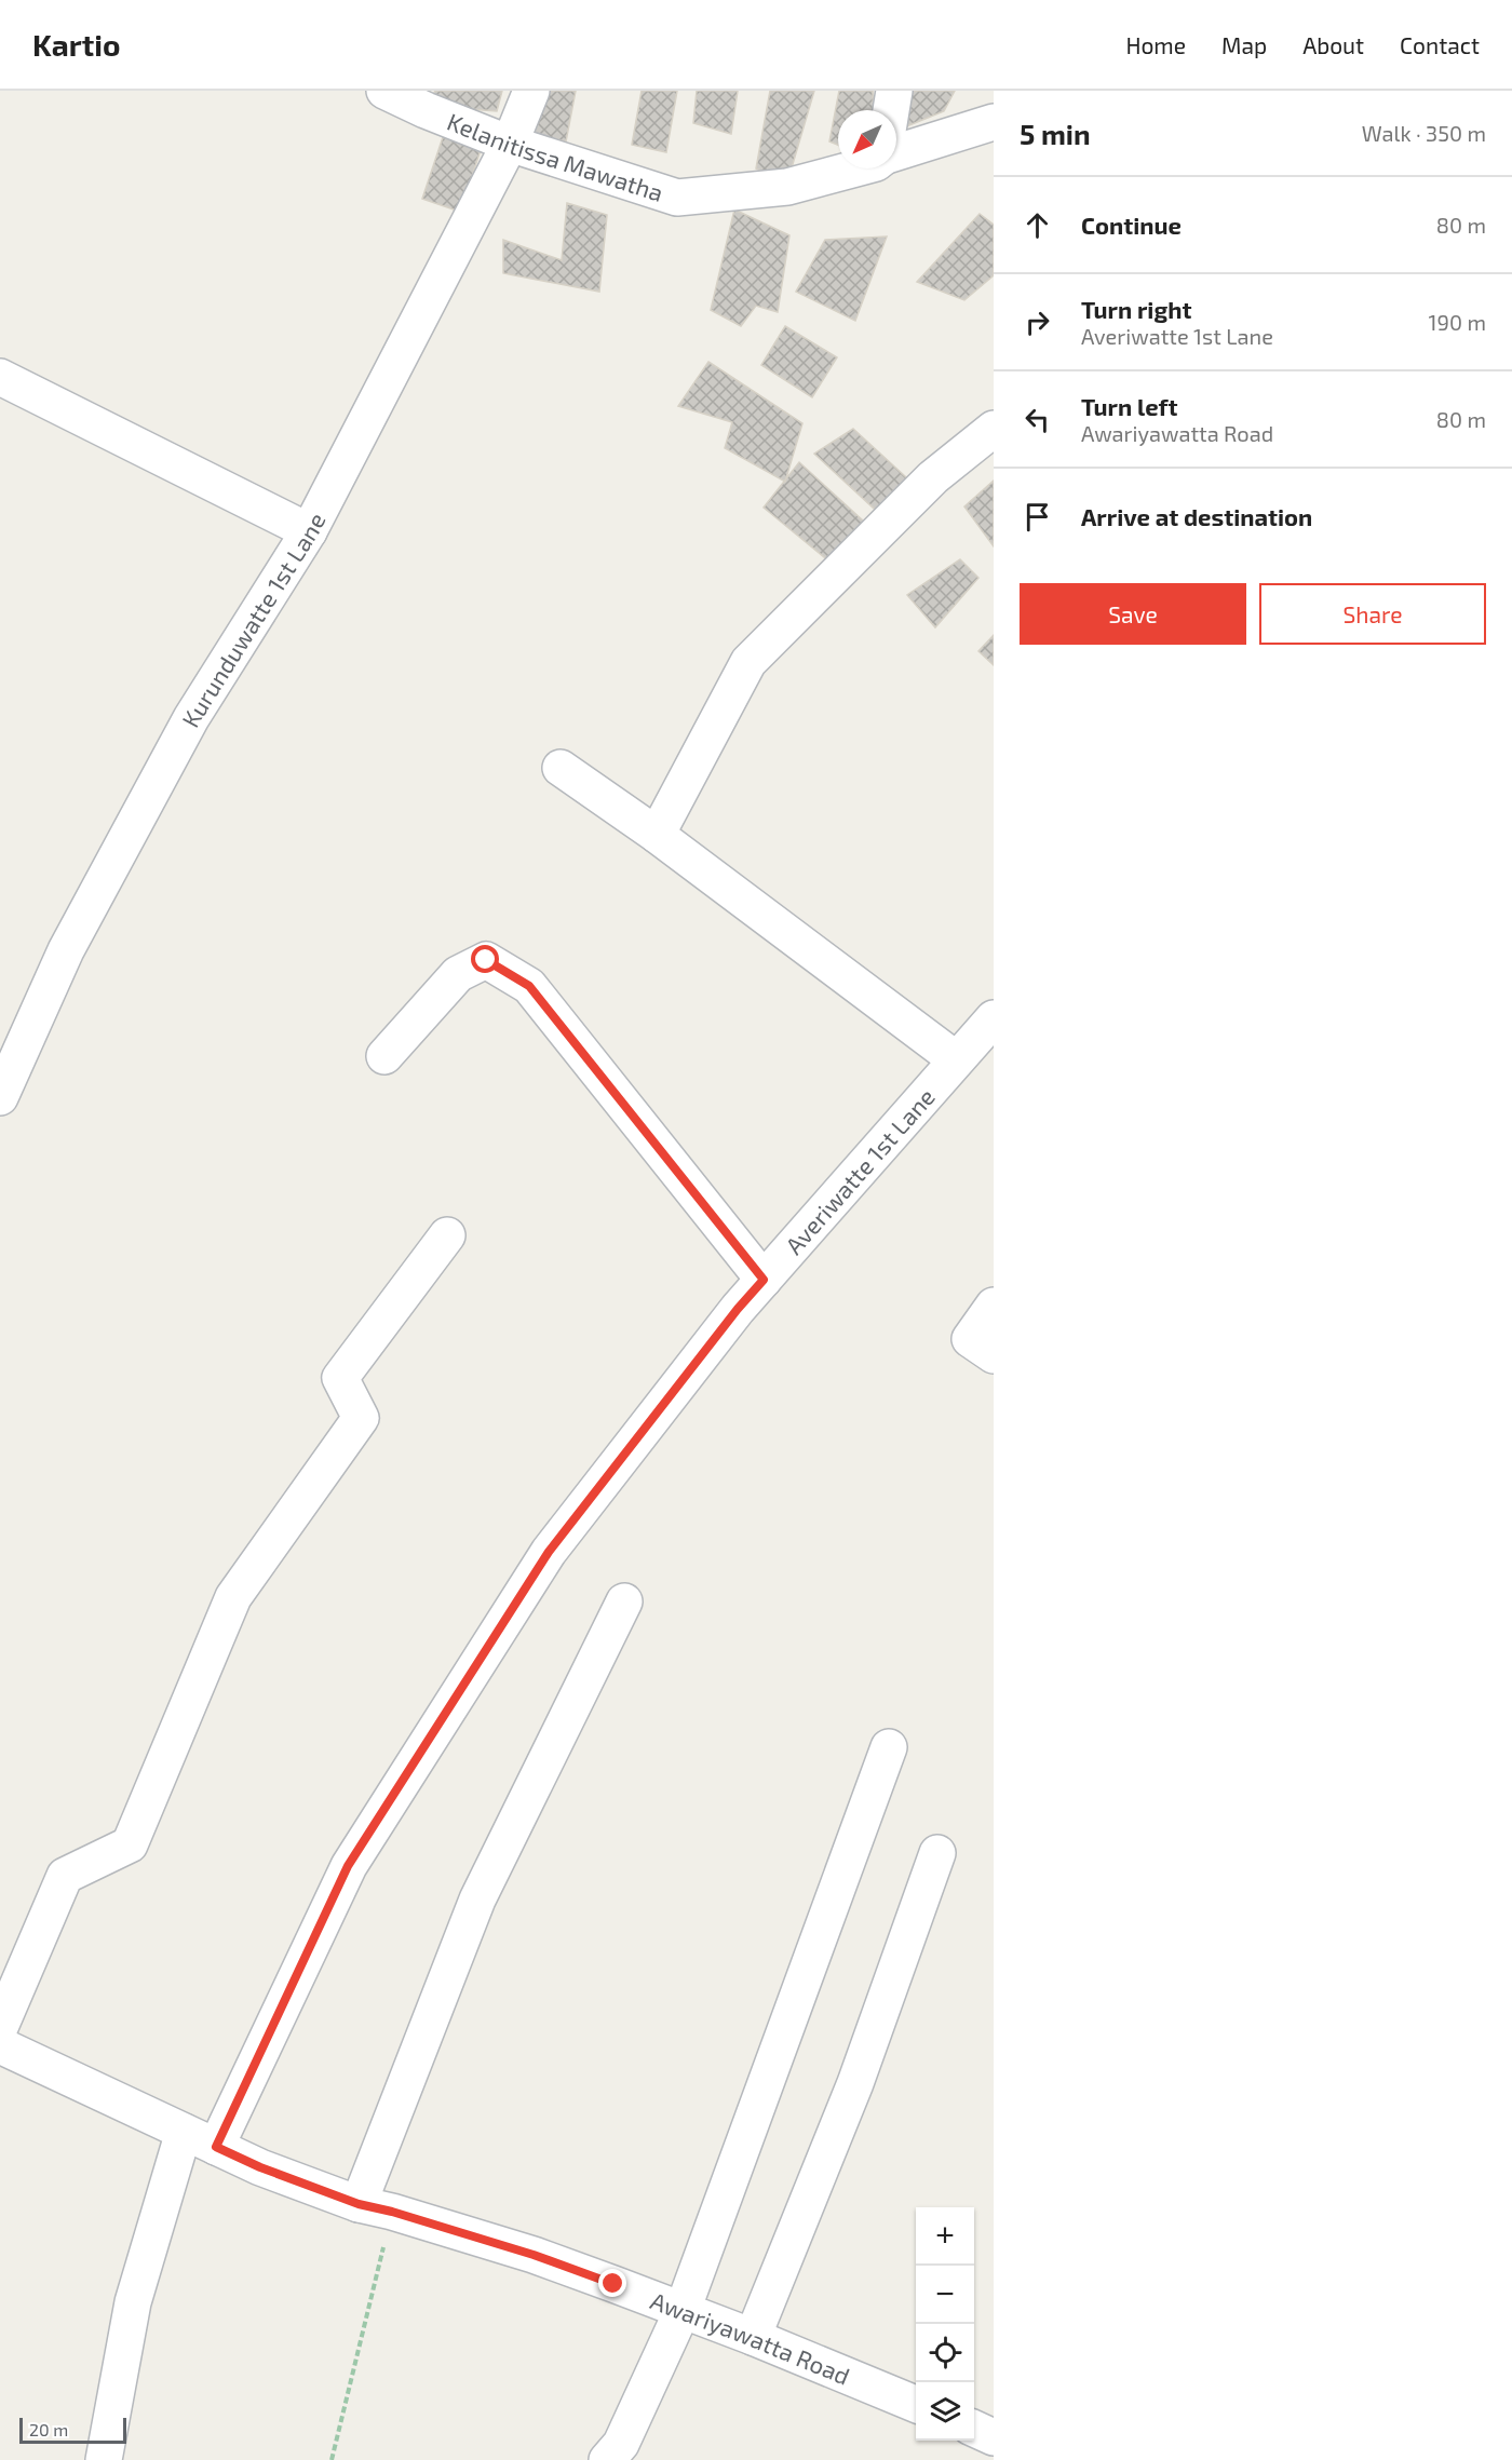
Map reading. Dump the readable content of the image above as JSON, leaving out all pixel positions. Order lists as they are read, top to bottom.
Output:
{
  "streets": {
    "street": [
      "Kelanitissa Mawatha",
      "Kurunduwatte 1st Lane",
      "Averiwatte 1st Lane",
      "Awariyawatta Road"
    ]
  },
  "crossings": [
    ["Kelanitissa Mawatha", "Kurunduwatte 1st Lane"],
    ["Averiwatte 1st Lane", "Awariyawatta Road"]
  ],
  "scale_bar": "20 m",
  "north": "bottom left",
  "page": {
    "header": "Kartio",
    "nav": [
      "Home",
      "Map",
      "About",
      "Contact"
    ],
    "heading": ["5 min", "Walk · 350 m"],
    "list": [
      ["Continue", "80 m"],
      ["Turn right", "Averiwatte 1st Lane", "190 m"],
      ["Turn left", "Awariyawatta Road", "80 m"],
      "Arrive at destination"
    ],
    "buttons": ["Save", "Share"],
    "map_buttons": ["+", "−"],
    "scale": "20 m"
  }
}
